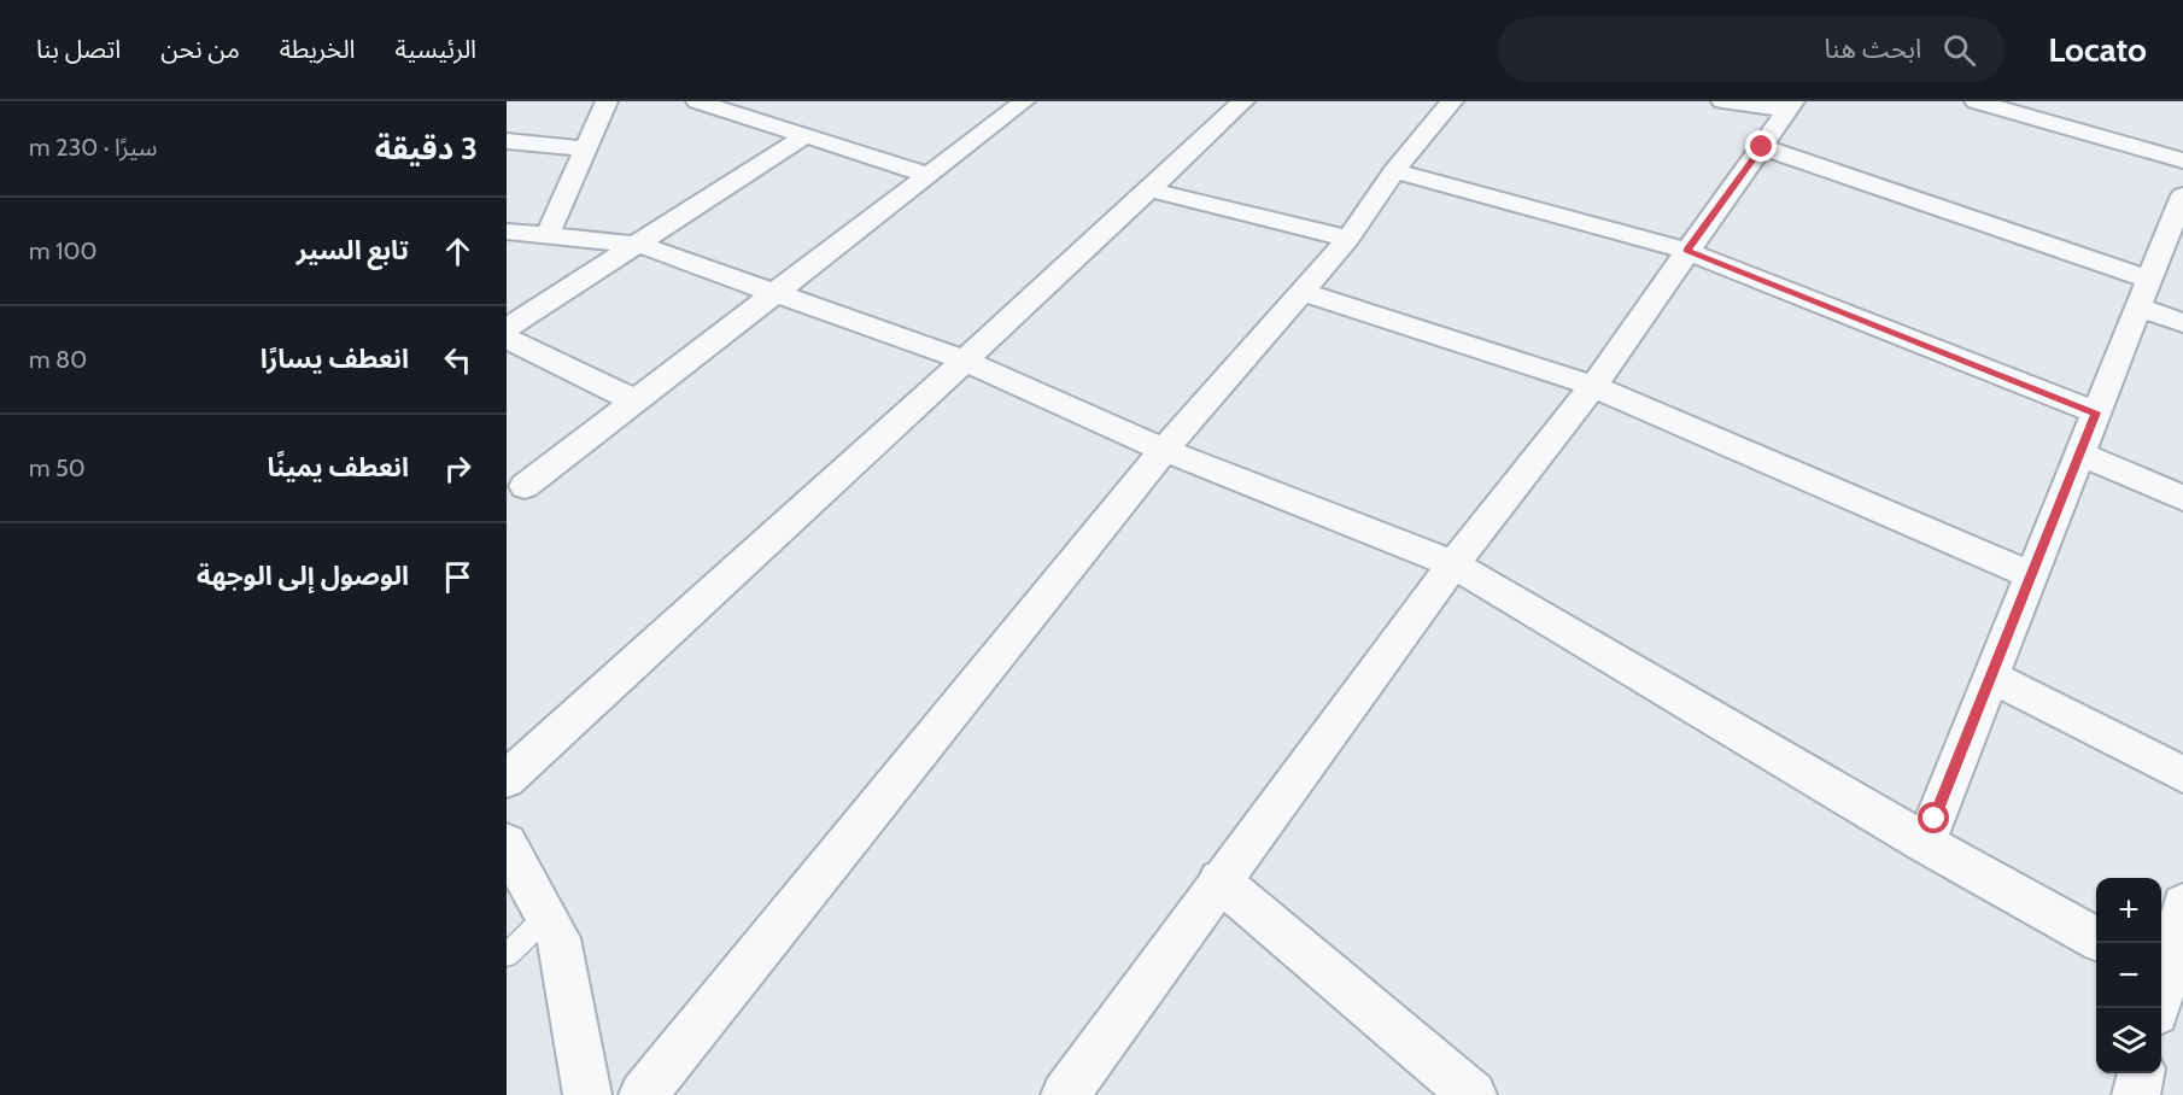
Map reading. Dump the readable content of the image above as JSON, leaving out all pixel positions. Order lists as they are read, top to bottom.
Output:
{
  "page": {
    "header": "Locato",
    "search": "ابحث هنا",
    "nav": [
      "الرئيسية",
      "الخريطة",
      "من نحن",
      "اتصل بنا"
    ],
    "heading": ["3 دقيقة", "سيرًا · 230 m"],
    "list": [
      ["تابع السير", "100 m"],
      ["انعطف يسارًا", "80 m"],
      ["انعطف يمينًا", "50 m"],
      "الوصول إلى الوجهة"
    ],
    "map_buttons": ["+", "−"]
  }
}
